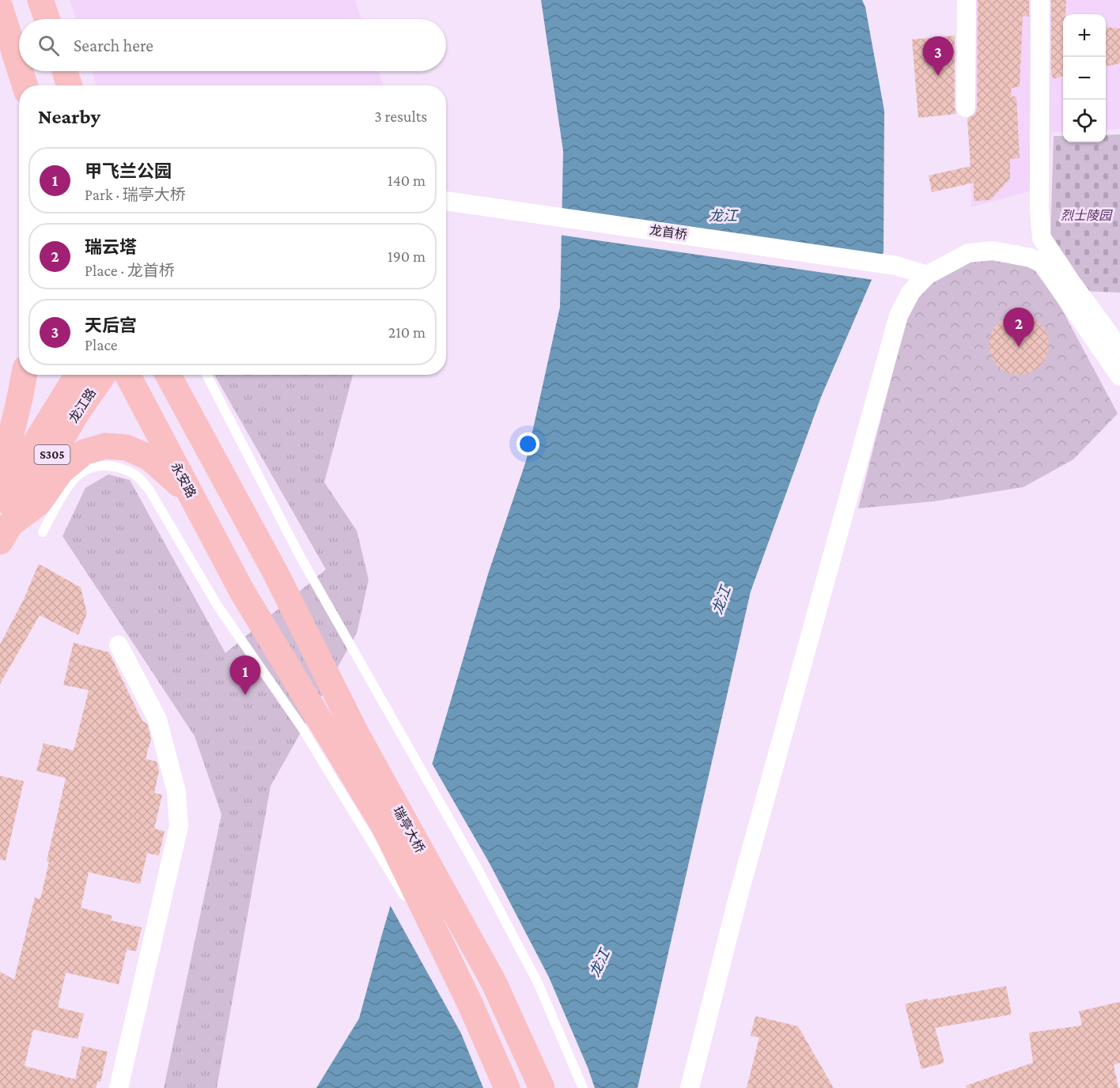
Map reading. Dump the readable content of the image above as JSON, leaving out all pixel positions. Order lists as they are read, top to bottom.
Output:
{
  "streets": {
    "main road": [
      "龙江路",
      "S305",
      "永安路",
      "瑞亭大桥"
    ],
    "street": ["龙首桥"]
  },
  "crossings": [
    ["永安路", "瑞亭大桥"]
  ],
  "water": ["龙江"],
  "parks": ["烈士陵园"],
  "page": {
    "map_buttons": ["+", "−"],
    "search": "Search here",
    "pins": ["3", "2", "1"],
    "heading": ["Nearby", "3 results"],
    "list": [
      {
        "mark": "1",
        "name": "甲飞兰公园",
        "note": "Park · 瑞亭大桥",
        "value": "140 m"
      },
      {
        "mark": "2",
        "name": "瑞云塔",
        "note": "Place · 龙首桥",
        "value": "190 m"
      },
      {
        "mark": "3",
        "name": "天后宫",
        "note": "Place",
        "value": "210 m"
      }
    ]
  }
}
